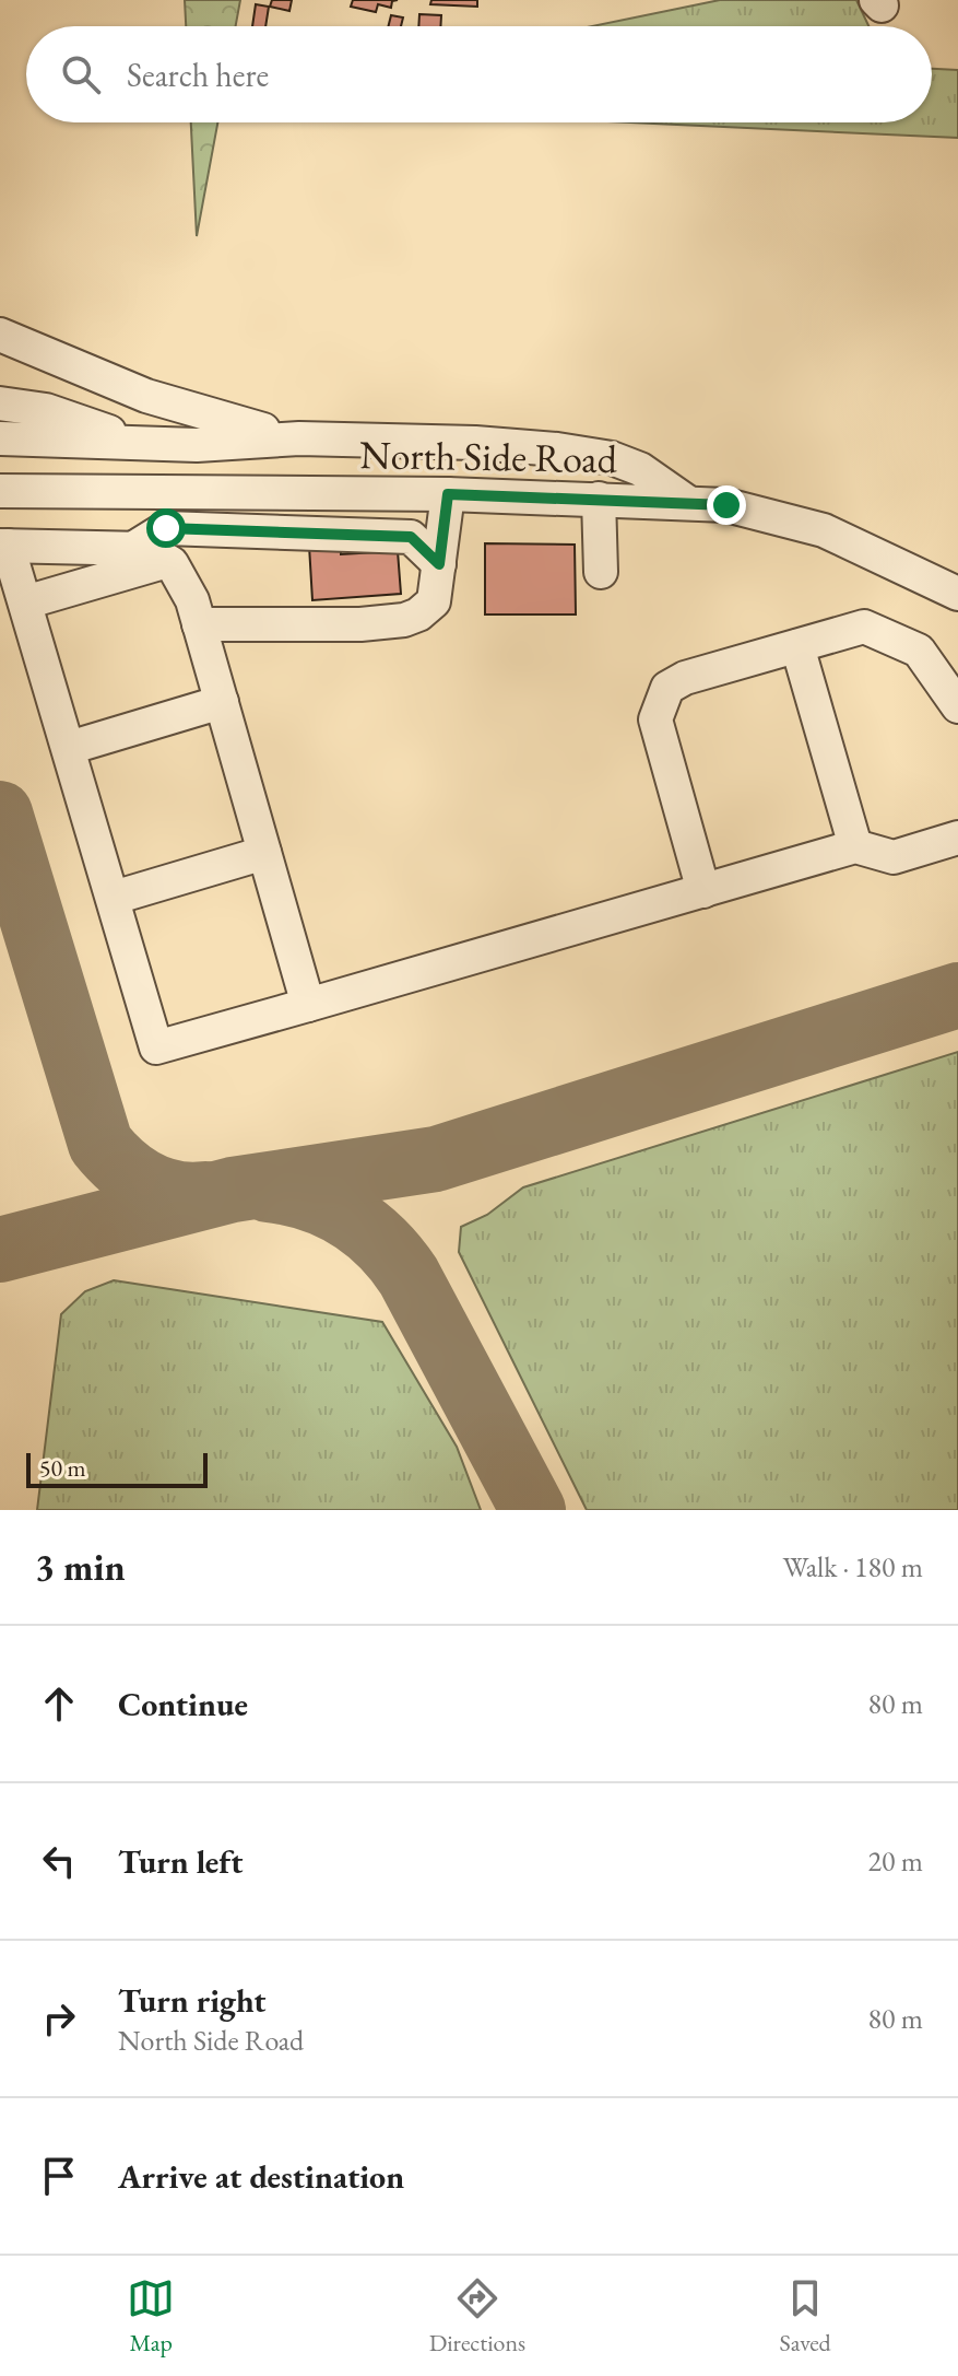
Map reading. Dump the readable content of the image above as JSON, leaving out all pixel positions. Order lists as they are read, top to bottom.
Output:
{
  "streets": {
    "street": ["North Side Road"]
  },
  "scale_bar": "50 m",
  "page": {
    "search": "Search here",
    "scale": "50 m",
    "heading": ["3 min", "Walk · 180 m"],
    "list": [
      ["Continue", "80 m"],
      ["Turn left", "20 m"],
      ["Turn right", "North Side Road", "80 m"],
      "Arrive at destination"
    ],
    "nav": ["Map", "Directions", "Saved"]
  }
}
